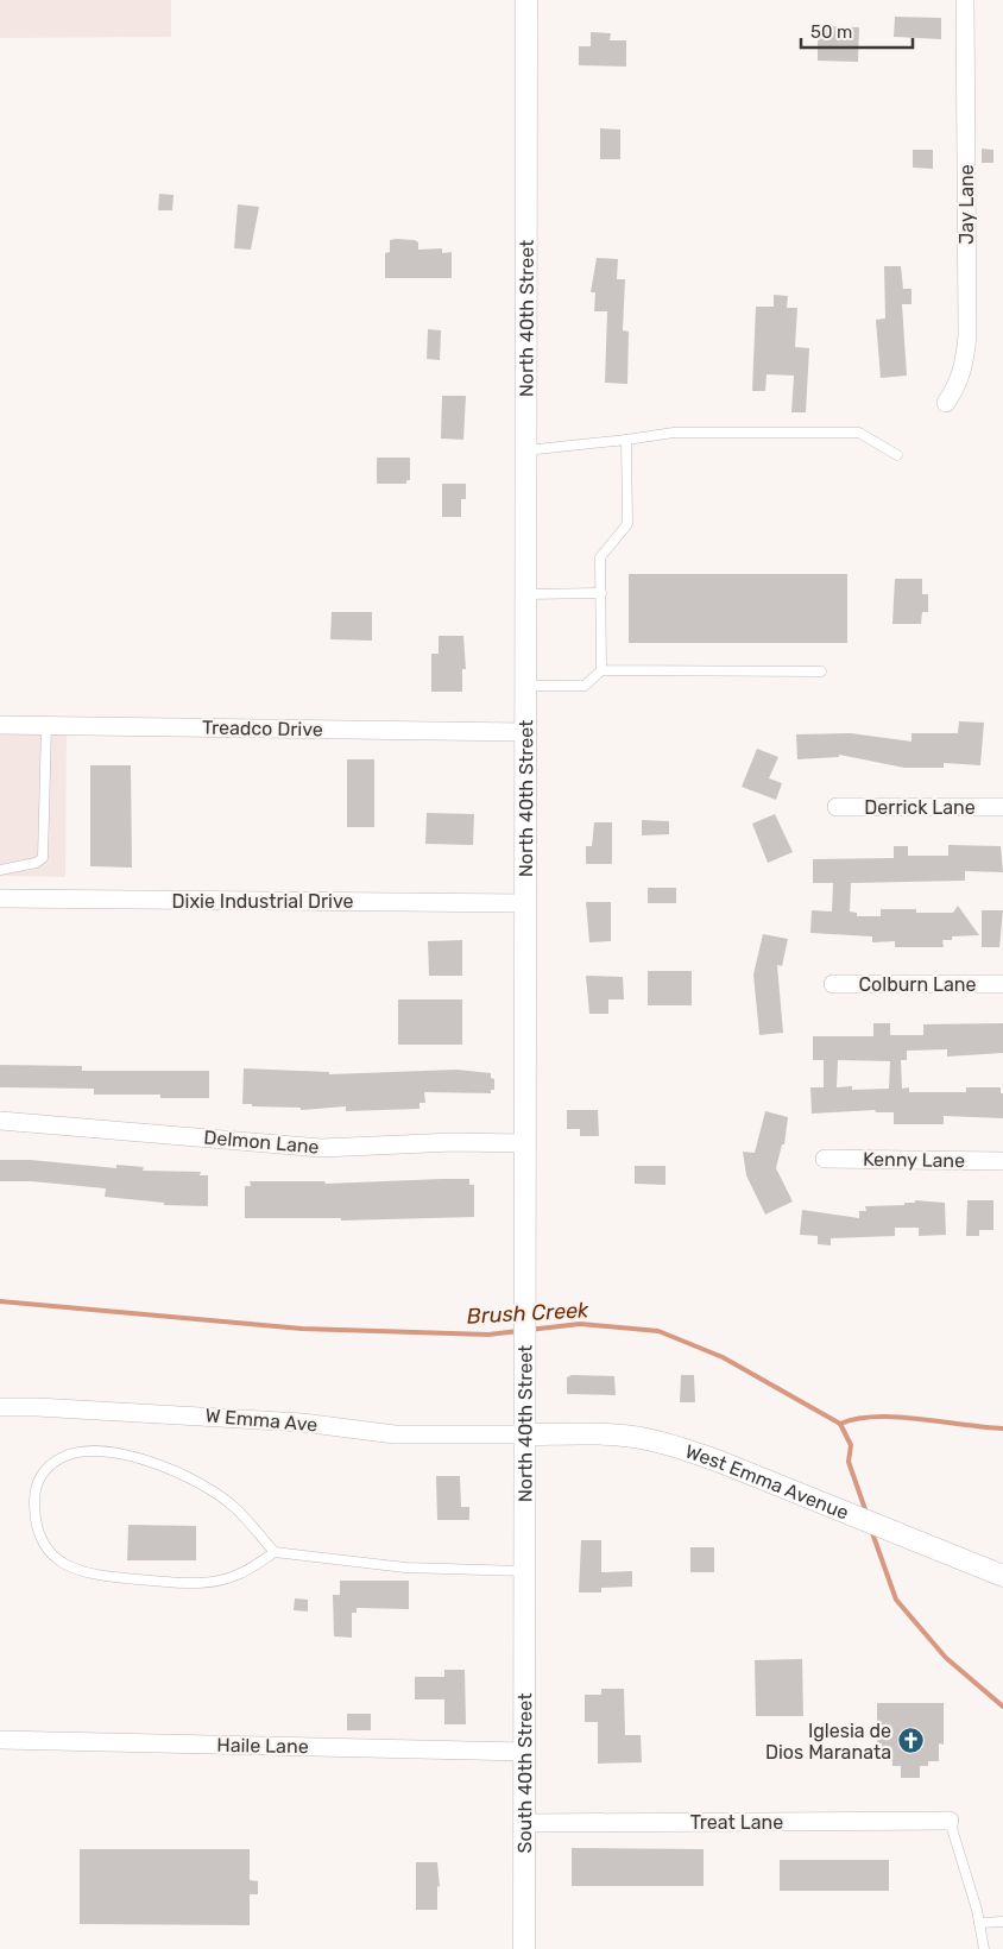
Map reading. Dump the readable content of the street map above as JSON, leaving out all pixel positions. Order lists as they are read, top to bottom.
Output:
{
  "streets": {
    "street": [
      "Jay Lane",
      "North 40th Street",
      "Treadco Drive",
      "Derrick Lane",
      "Dixie Industrial Drive",
      "Colburn Lane",
      "Delmon Lane",
      "Kenny Lane",
      "W Emma Ave",
      "West Emma Avenue",
      "Haile Lane",
      "South 40th Street",
      "Treat Lane"
    ]
  },
  "crossings": [
    ["North 40th Street", "Treadco Drive"],
    ["North 40th Street", "Dixie Industrial Drive"],
    ["North 40th Street", "Delmon Lane"],
    ["North 40th Street", "W Emma Ave"],
    ["North 40th Street", "West Emma Avenue"],
    ["North 40th Street", "South 40th Street"],
    ["W Emma Ave", "West Emma Avenue"],
    ["Haile Lane", "South 40th Street"],
    ["South 40th Street", "Treat Lane"]
  ],
  "water": ["Brush Creek"],
  "places": {
    "church": ["Iglesia de Dios Maranata"]
  },
  "scale_bar": "50 m"
}
